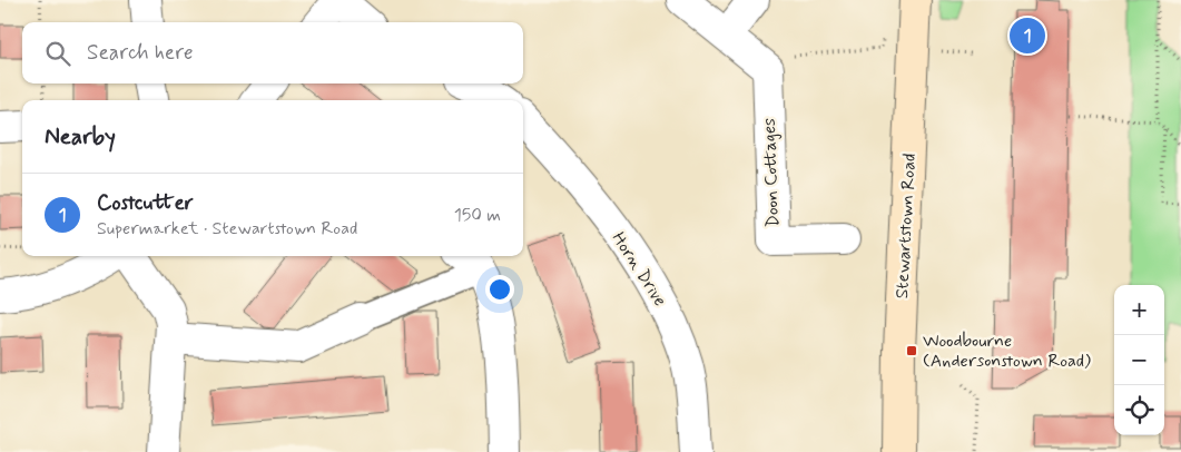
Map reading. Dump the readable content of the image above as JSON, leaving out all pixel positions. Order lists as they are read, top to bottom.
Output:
{
  "streets": {
    "main road": ["Stewartstown Road"],
    "street": ["Doon Cottages", "Horn Drive"]
  },
  "places": {
    "transit": ["Woodbourne (Andersonstown Road)"]
  },
  "page": {
    "pins": "1",
    "search": "Search here",
    "heading": "Nearby",
    "list": [
      {
        "mark": "1",
        "name": "Costcutter",
        "note": "Supermarket · Stewartstown Road",
        "value": "150 m"
      }
    ],
    "map_buttons": ["+", "−"]
  }
}
